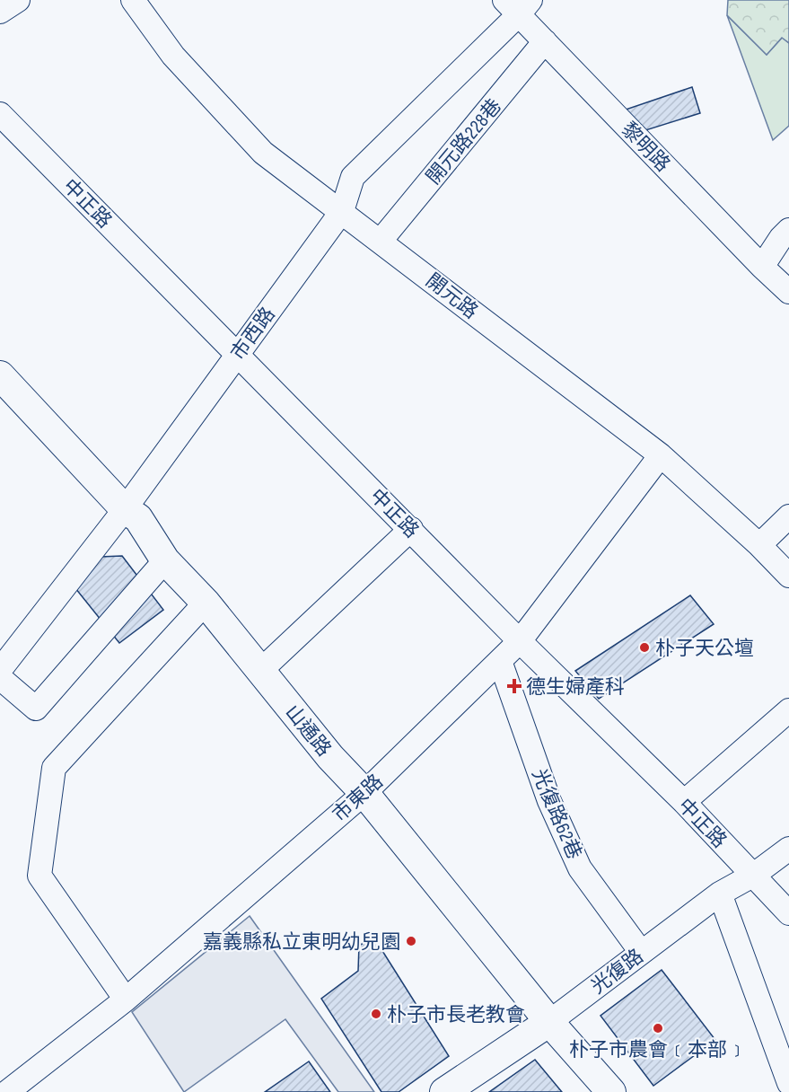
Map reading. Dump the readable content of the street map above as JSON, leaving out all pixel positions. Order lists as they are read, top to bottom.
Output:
{
  "streets": {
    "main road": ["山通路", "光復路"],
    "street": [
      "開元路228巷",
      "黎明路",
      "中正路",
      "開元路",
      "市西路",
      "市東路",
      "光復路62巷"
    ]
  },
  "crossings": [
    ["開元路228巷", "黎明路"],
    ["開元路228巷", "開元路"],
    ["黎明路", "市西路"],
    ["中正路", "市西路"],
    ["中正路", "市東路"],
    ["中正路", "光復路"],
    ["開元路", "市西路"],
    ["開元路", "市東路"],
    ["市西路", "山通路"],
    ["山通路", "市東路"],
    ["山通路", "光復路"],
    ["市東路", "光復路62巷"],
    ["光復路62巷", "光復路"]
  ],
  "places": {
    "other": [
      "朴子天公壇",
      "嘉義縣私立東明幼兒園",
      "朴子市長老教會",
      "朴子市農會﹝本部﹞"
    ],
    "health": ["德生婦產科"]
  }
}
